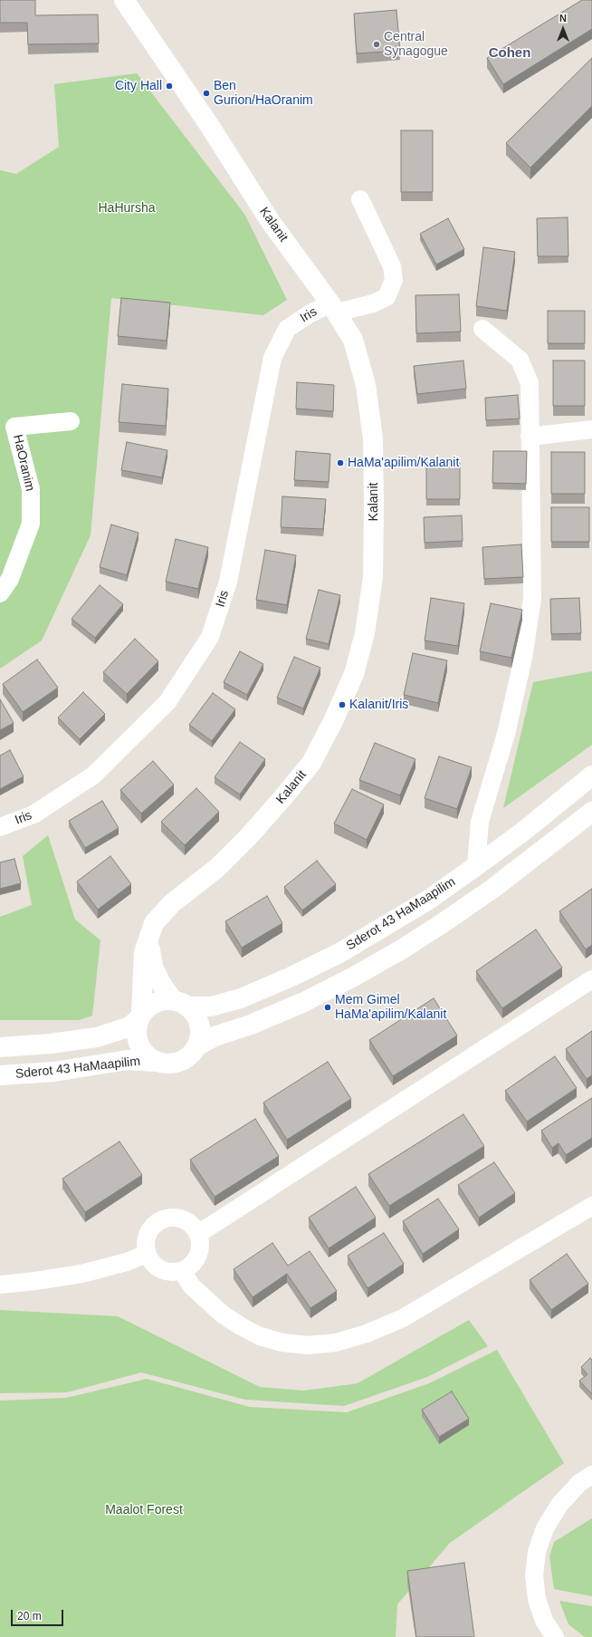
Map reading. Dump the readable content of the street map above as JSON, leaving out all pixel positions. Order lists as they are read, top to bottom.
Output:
{
  "streets": {
    "main road": ["Kalanit", "Sderot 43 HaMaapilim"],
    "street": ["Iris", "HaOranim"]
  },
  "crossings": [
    ["Kalanit", "Iris"],
    ["Kalanit", "Sderot 43 HaMaapilim"]
  ],
  "districts": ["Cohen"],
  "parks": ["HaHursha", "Maalot Forest"],
  "places": [
    "Central Synagogue",
    "City Hall",
    "Ben Gurion/HaOranim",
    "HaMa'apilim/Kalanit",
    "Kalanit/Iris",
    "Mem Gimel HaMa'apilim/Kalanit"
  ],
  "scale_bar": "20 m",
  "north": "top"
}
